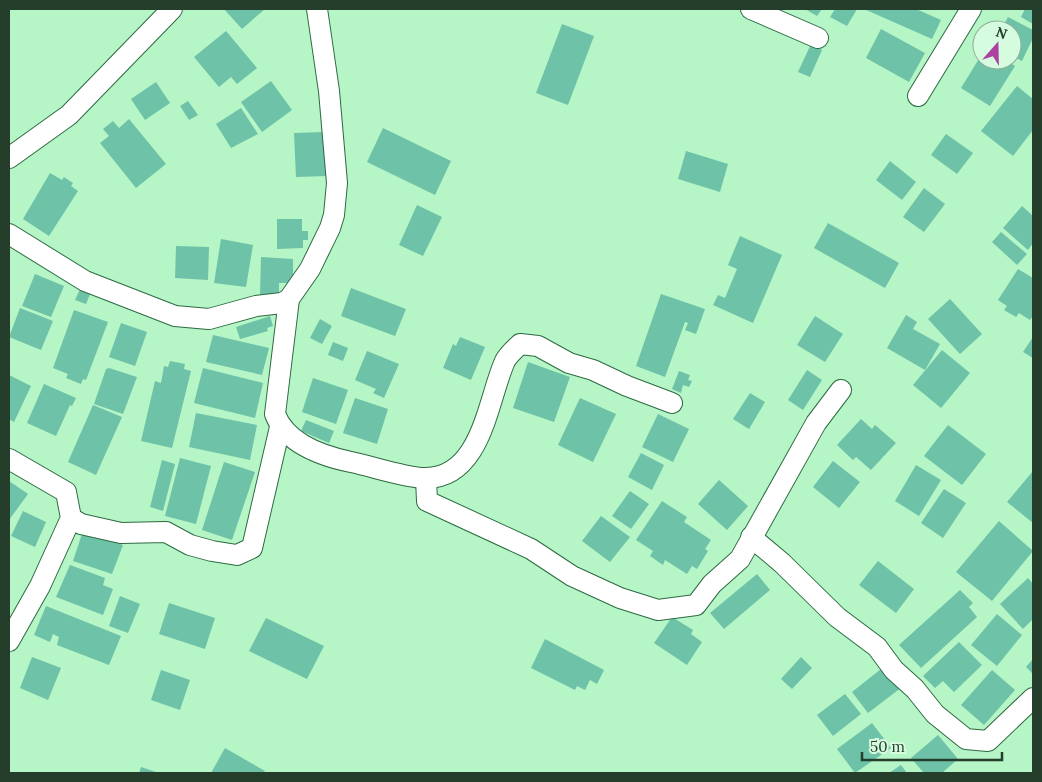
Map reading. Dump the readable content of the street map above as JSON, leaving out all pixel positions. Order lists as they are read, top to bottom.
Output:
{
  "scale_bar": "50 m",
  "north": "top"
}
